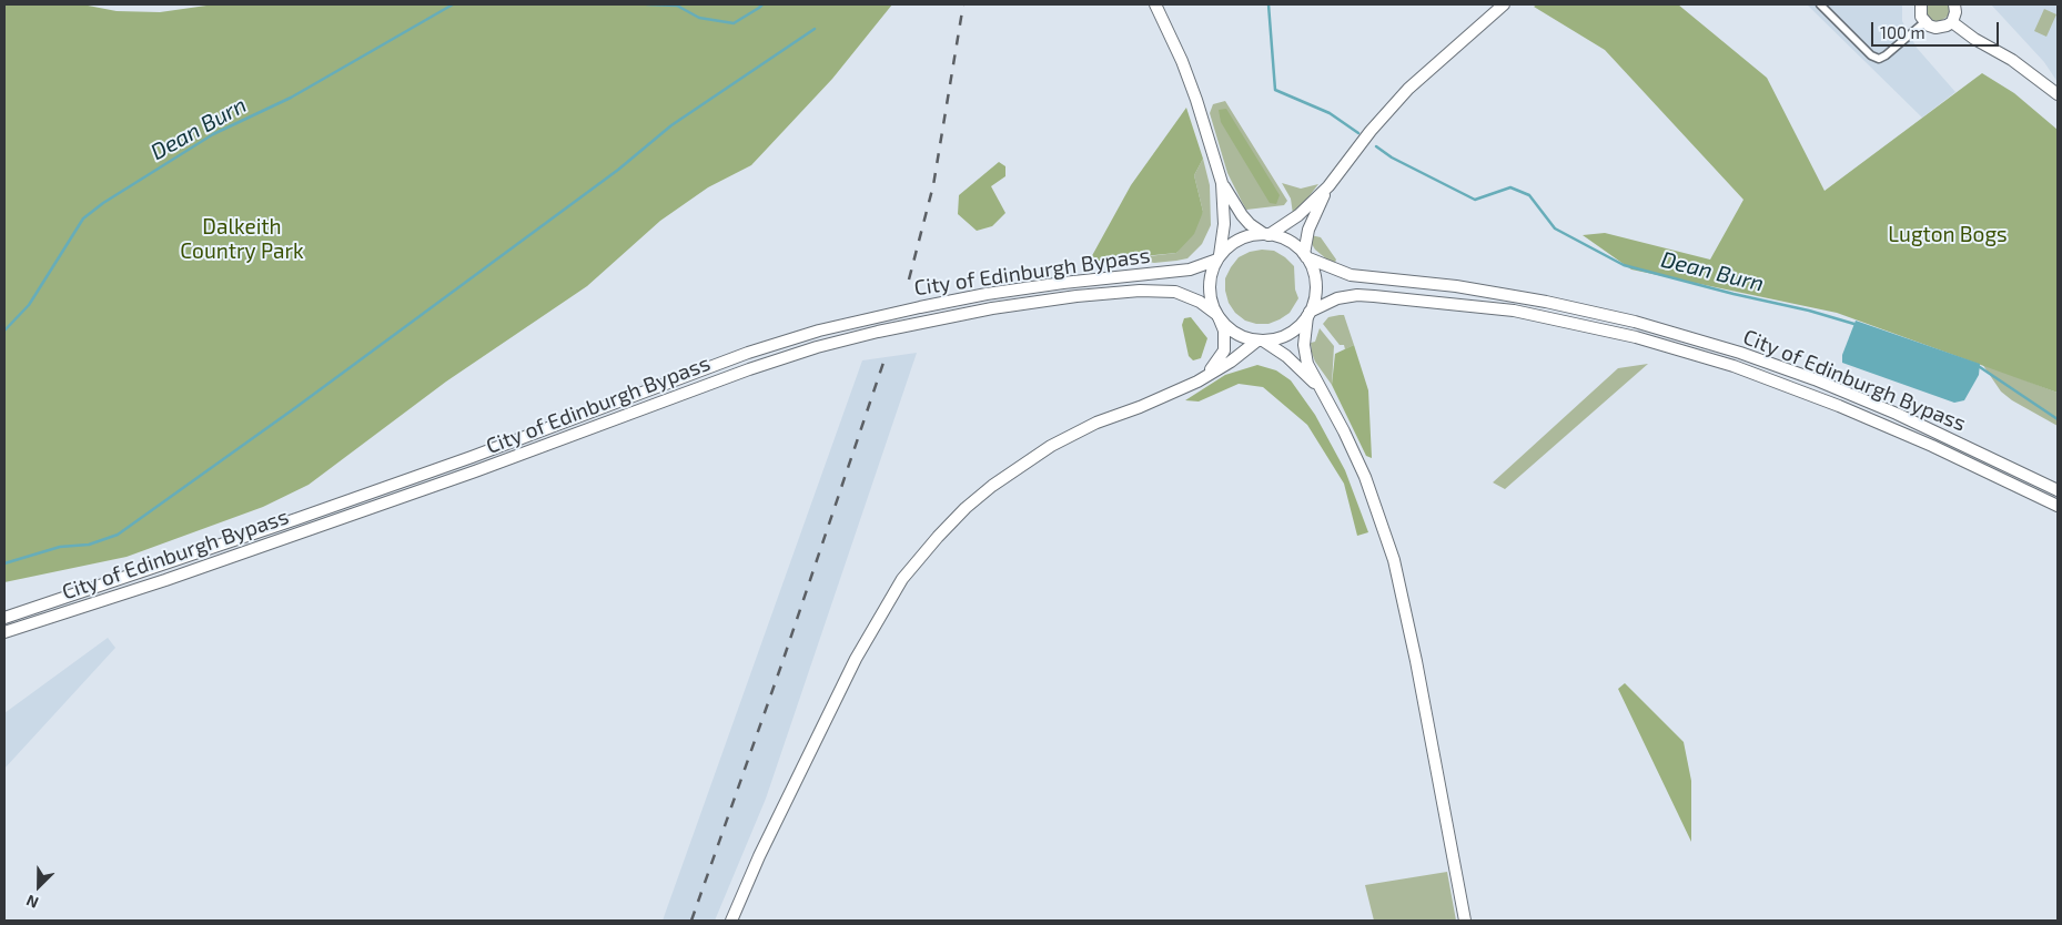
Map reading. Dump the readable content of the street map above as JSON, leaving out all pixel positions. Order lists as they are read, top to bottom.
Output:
{
  "streets": {
    "main road": ["City of Edinburgh Bypass"]
  },
  "water": ["Dean Burn"],
  "parks": ["Dalkeith Country Park", "Lugton Bogs"],
  "scale_bar": "100 m",
  "north": "bottom left"
}
